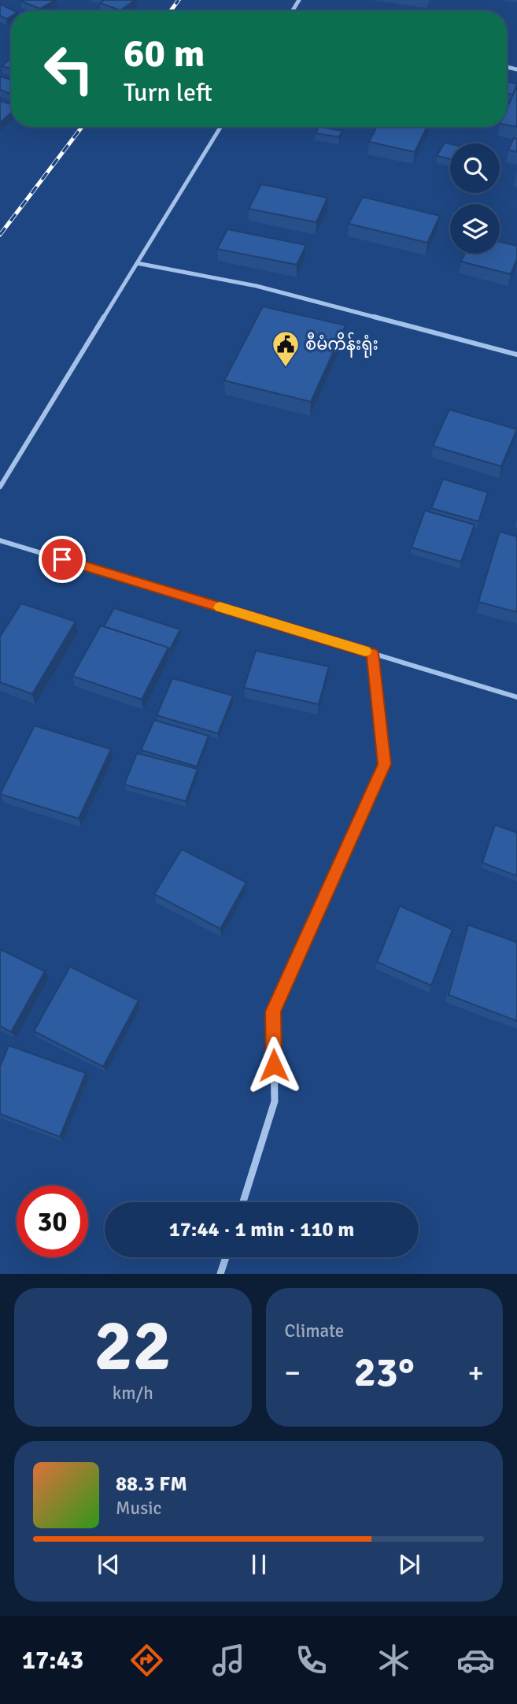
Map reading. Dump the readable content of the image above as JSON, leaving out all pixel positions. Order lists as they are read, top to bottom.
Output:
{
  "places": {
    "public building": ["စီမံကိန်းရုံး‌"]
  },
  "page": {
    "turn": ["60 m", "Turn left"],
    "limit": "30",
    "trip": "17:44 · 1 min · 110 m",
    "tile": [
      ["22", "km/h"],
      "Climate"
    ],
    "heat": ["−", "23°", "+"],
    "song": ["88.3 FM", "Music"],
    "tabs": "17:43"
  }
}
